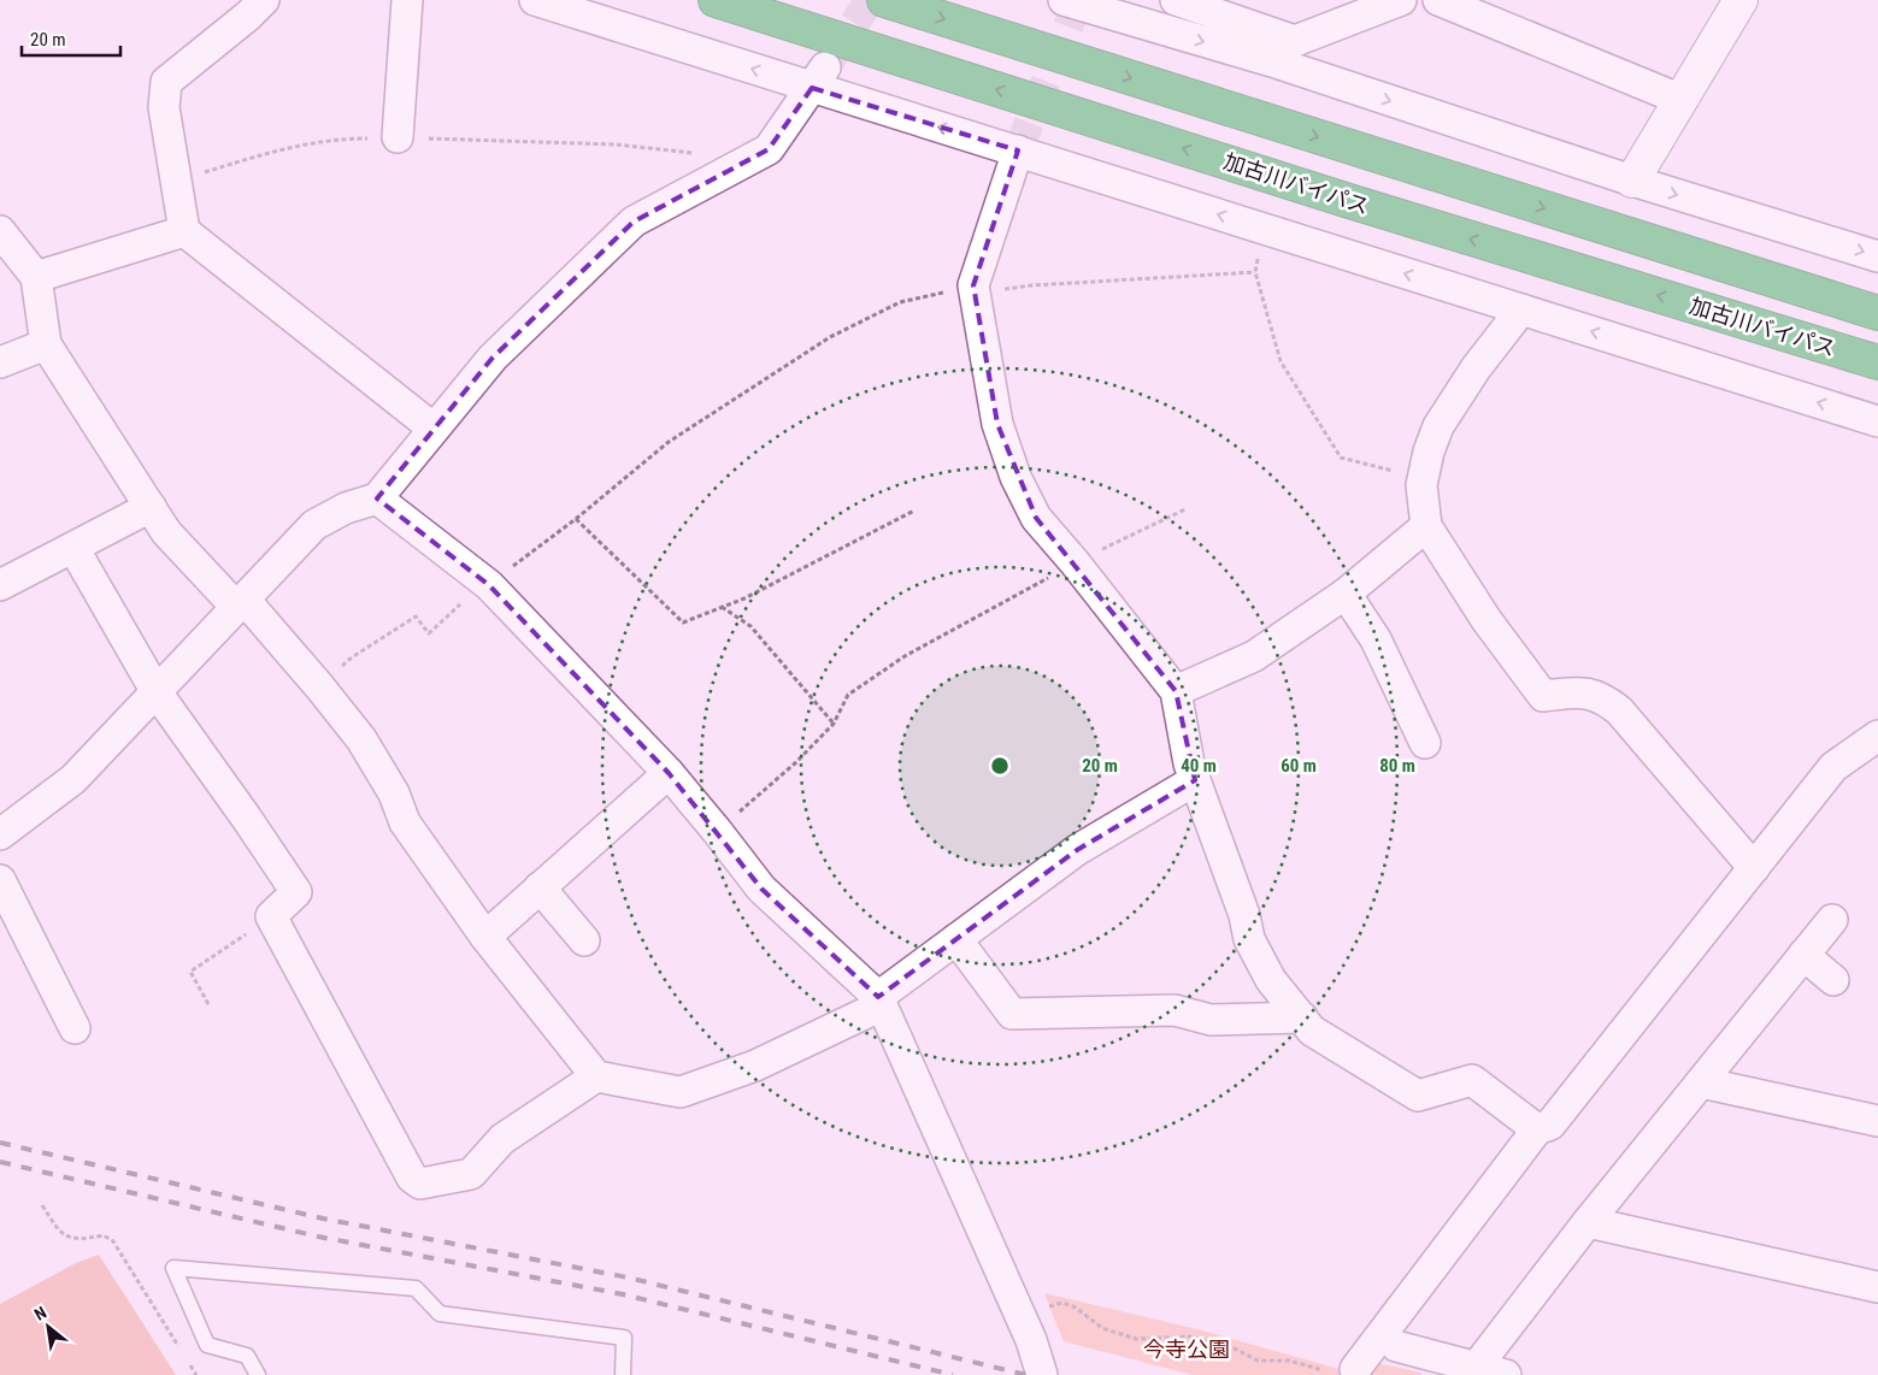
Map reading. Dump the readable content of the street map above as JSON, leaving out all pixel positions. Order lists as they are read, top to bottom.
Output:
{
  "streets": {
    "highway": ["加古川バイパス"]
  },
  "parks": ["今寺公園"],
  "scale_bar": "20 m",
  "north": "top left",
  "rings": [
    "20 m",
    "40 m",
    "60 m",
    "80 m"
  ]
}
